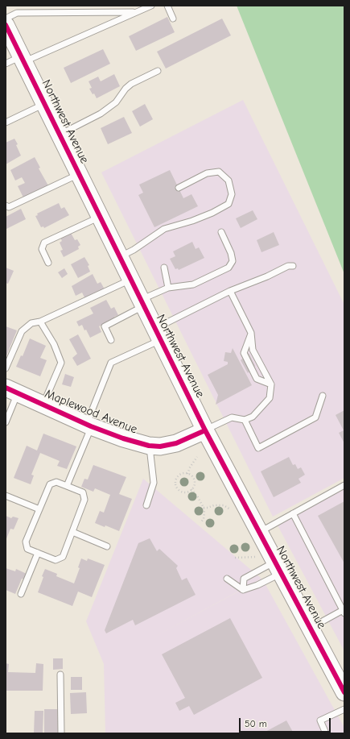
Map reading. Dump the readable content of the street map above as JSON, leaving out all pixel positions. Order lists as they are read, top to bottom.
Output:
{
  "streets": {
    "main road": ["Northwest Avenue", "Maplewood Avenue"]
  },
  "crossings": [
    ["Northwest Avenue", "Maplewood Avenue"]
  ],
  "scale_bar": "50 m"
}
